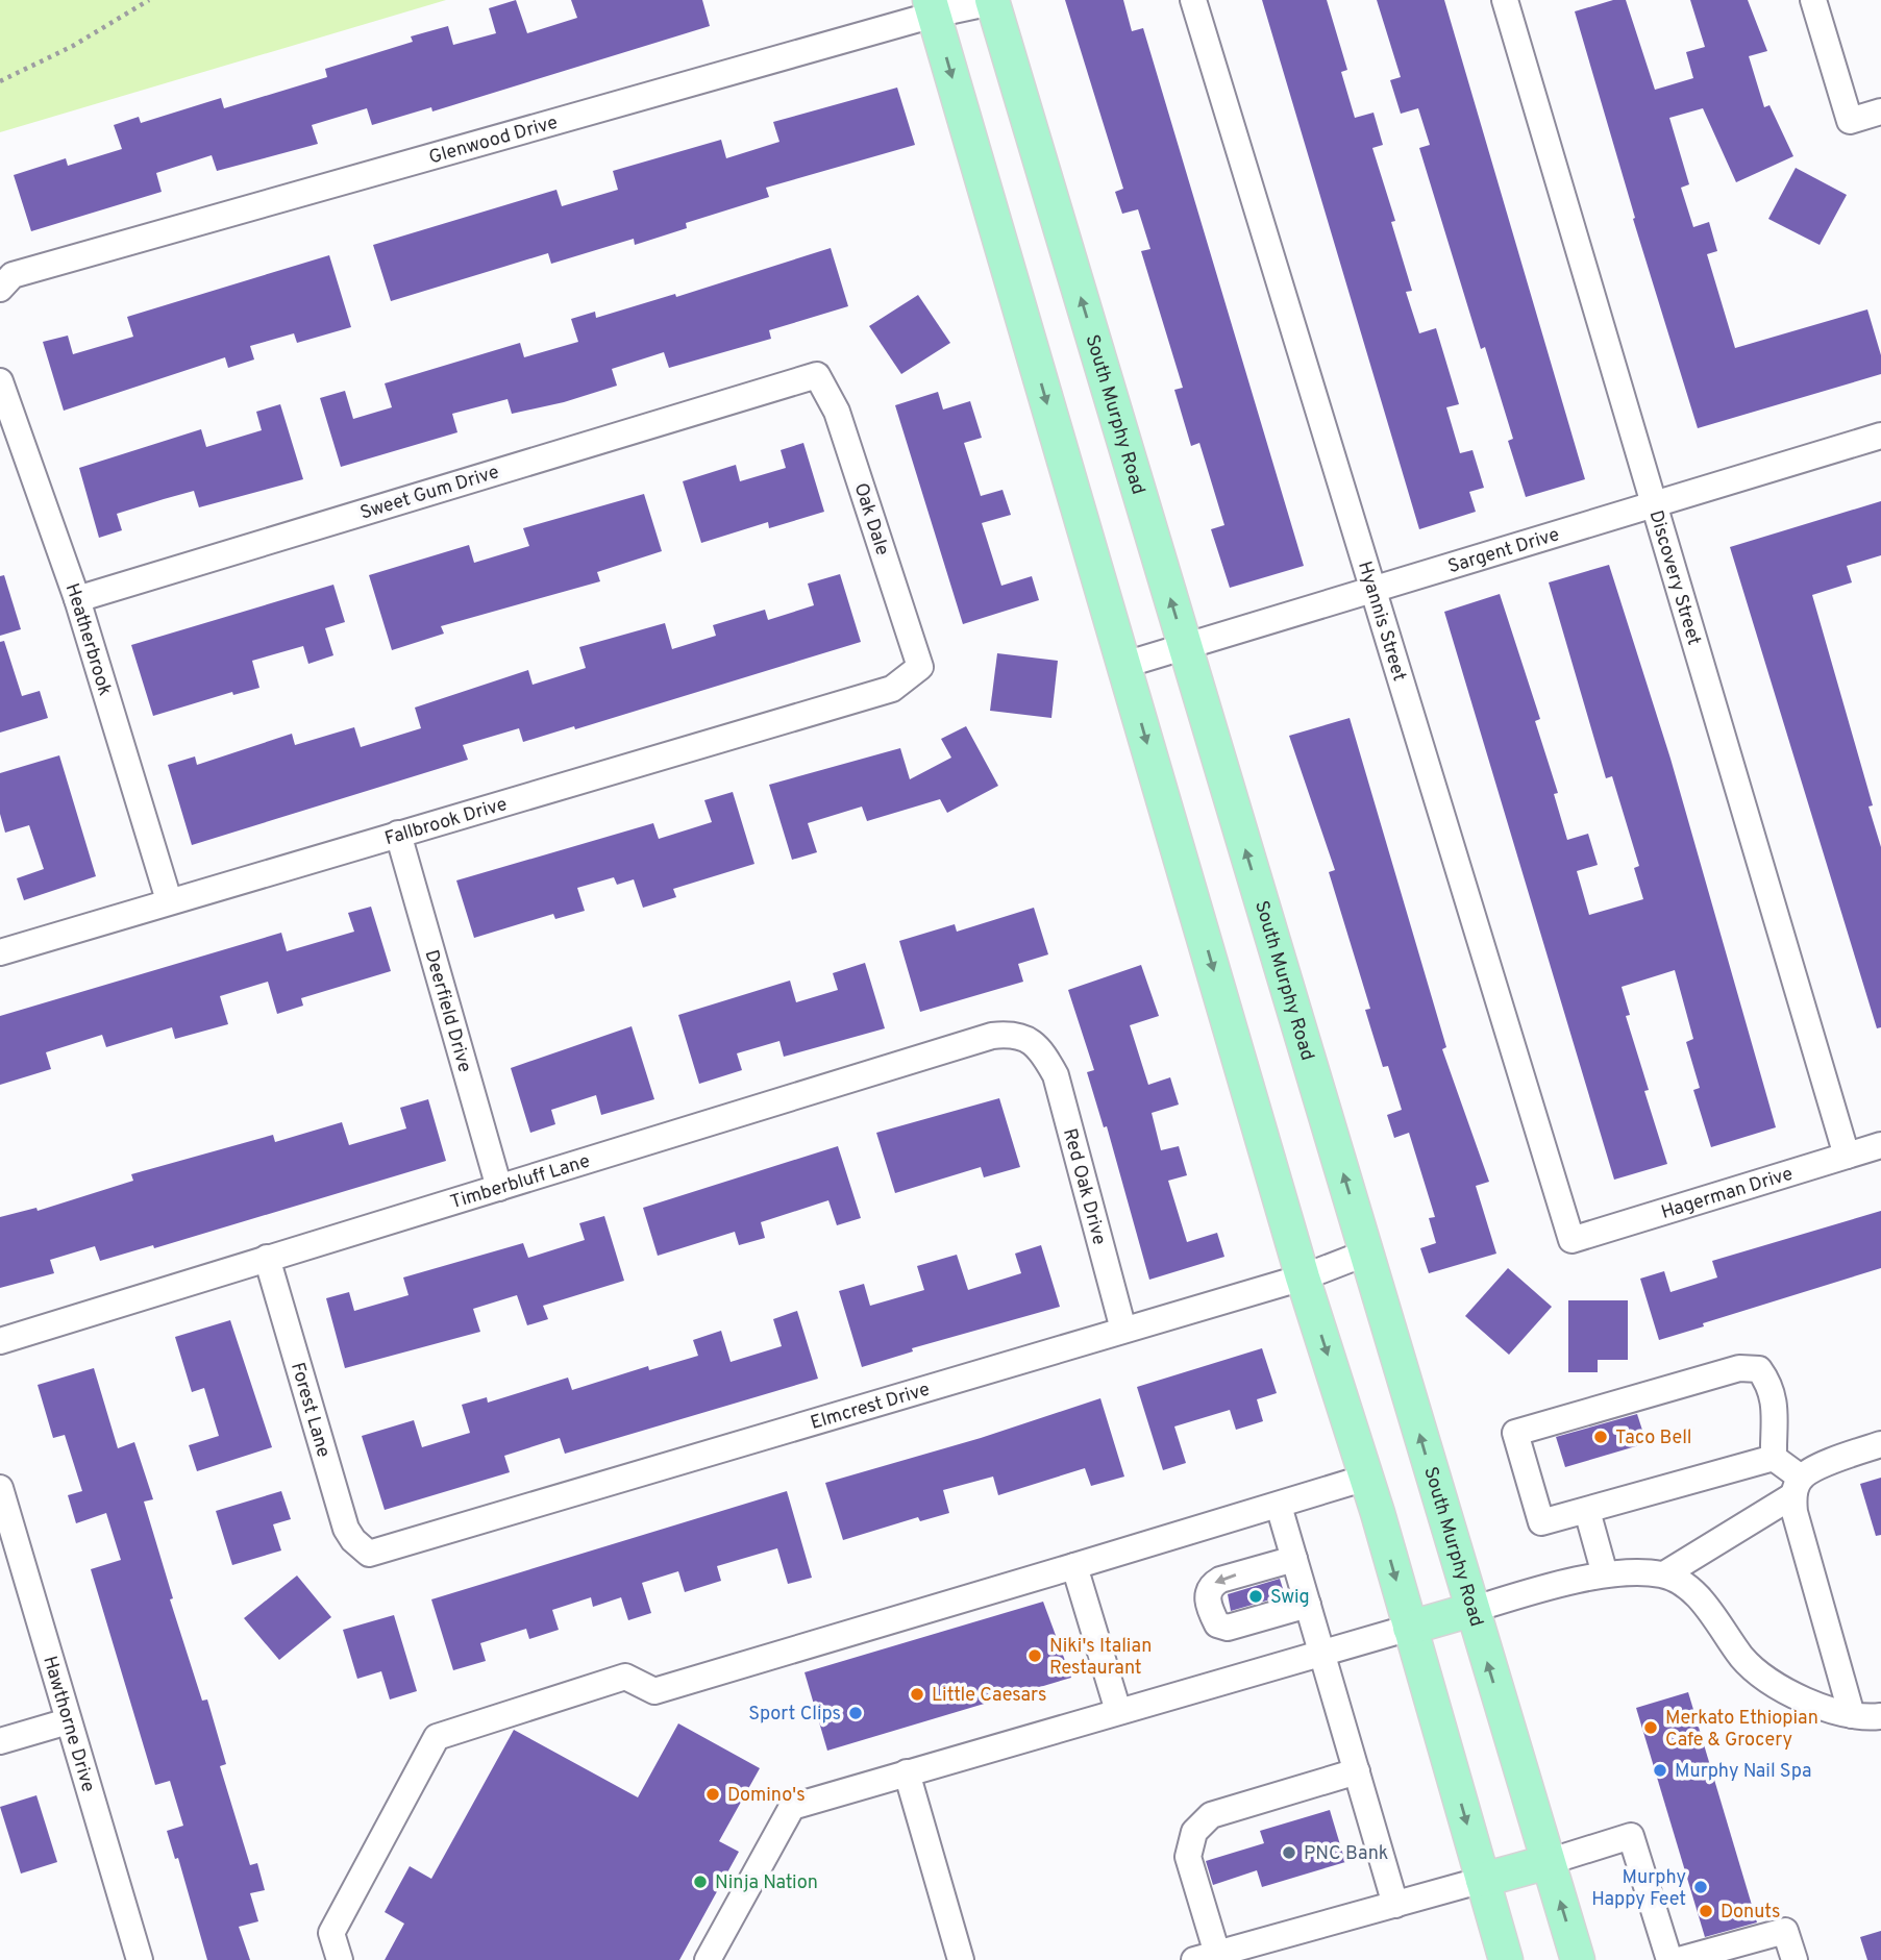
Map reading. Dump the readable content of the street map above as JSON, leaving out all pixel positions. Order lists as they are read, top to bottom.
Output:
{
  "streets": {
    "main road": ["South Murphy Road"],
    "street": [
      "Glenwood Drive",
      "Sweet Gum Drive",
      "Oak Dale",
      "Sargent Drive",
      "Discovery Street",
      "Hyannis Street",
      "Heatherbrook",
      "Fallbrook Drive",
      "Deerfield Drive",
      "Timberbluff Lane",
      "Red Oak Drive",
      "Hagerman Drive",
      "Elmcrest Drive",
      "Forest Lane",
      "Hawthorne Drive"
    ]
  },
  "crossings": [
    ["Glenwood Drive", "South Murphy Road"],
    ["South Murphy Road", "Sargent Drive"],
    ["South Murphy Road", "Elmcrest Drive"],
    ["Sweet Gum Drive", "Oak Dale"],
    ["Sweet Gum Drive", "Heatherbrook"],
    ["Oak Dale", "Fallbrook Drive"],
    ["Sargent Drive", "Discovery Street"],
    ["Sargent Drive", "Hyannis Street"],
    ["Discovery Street", "Hagerman Drive"],
    ["Hyannis Street", "Hagerman Drive"],
    ["Heatherbrook", "Fallbrook Drive"],
    ["Fallbrook Drive", "Deerfield Drive"],
    ["Deerfield Drive", "Timberbluff Lane"],
    ["Timberbluff Lane", "Red Oak Drive"],
    ["Timberbluff Lane", "Forest Lane"],
    ["Red Oak Drive", "Elmcrest Drive"],
    ["Elmcrest Drive", "Forest Lane"]
  ],
  "places": [
    "Taco Bell",
    "Swig",
    "Niki's Italian Restaurant",
    "Little Caesars",
    "Sport Clips",
    "Merkato Ethiopian Cafe & Grocery",
    "Murphy Nail Spa",
    "Domino's",
    "PNC Bank",
    "Ninja Nation",
    "Murphy Happy Feet",
    "Donuts"
  ]
}
